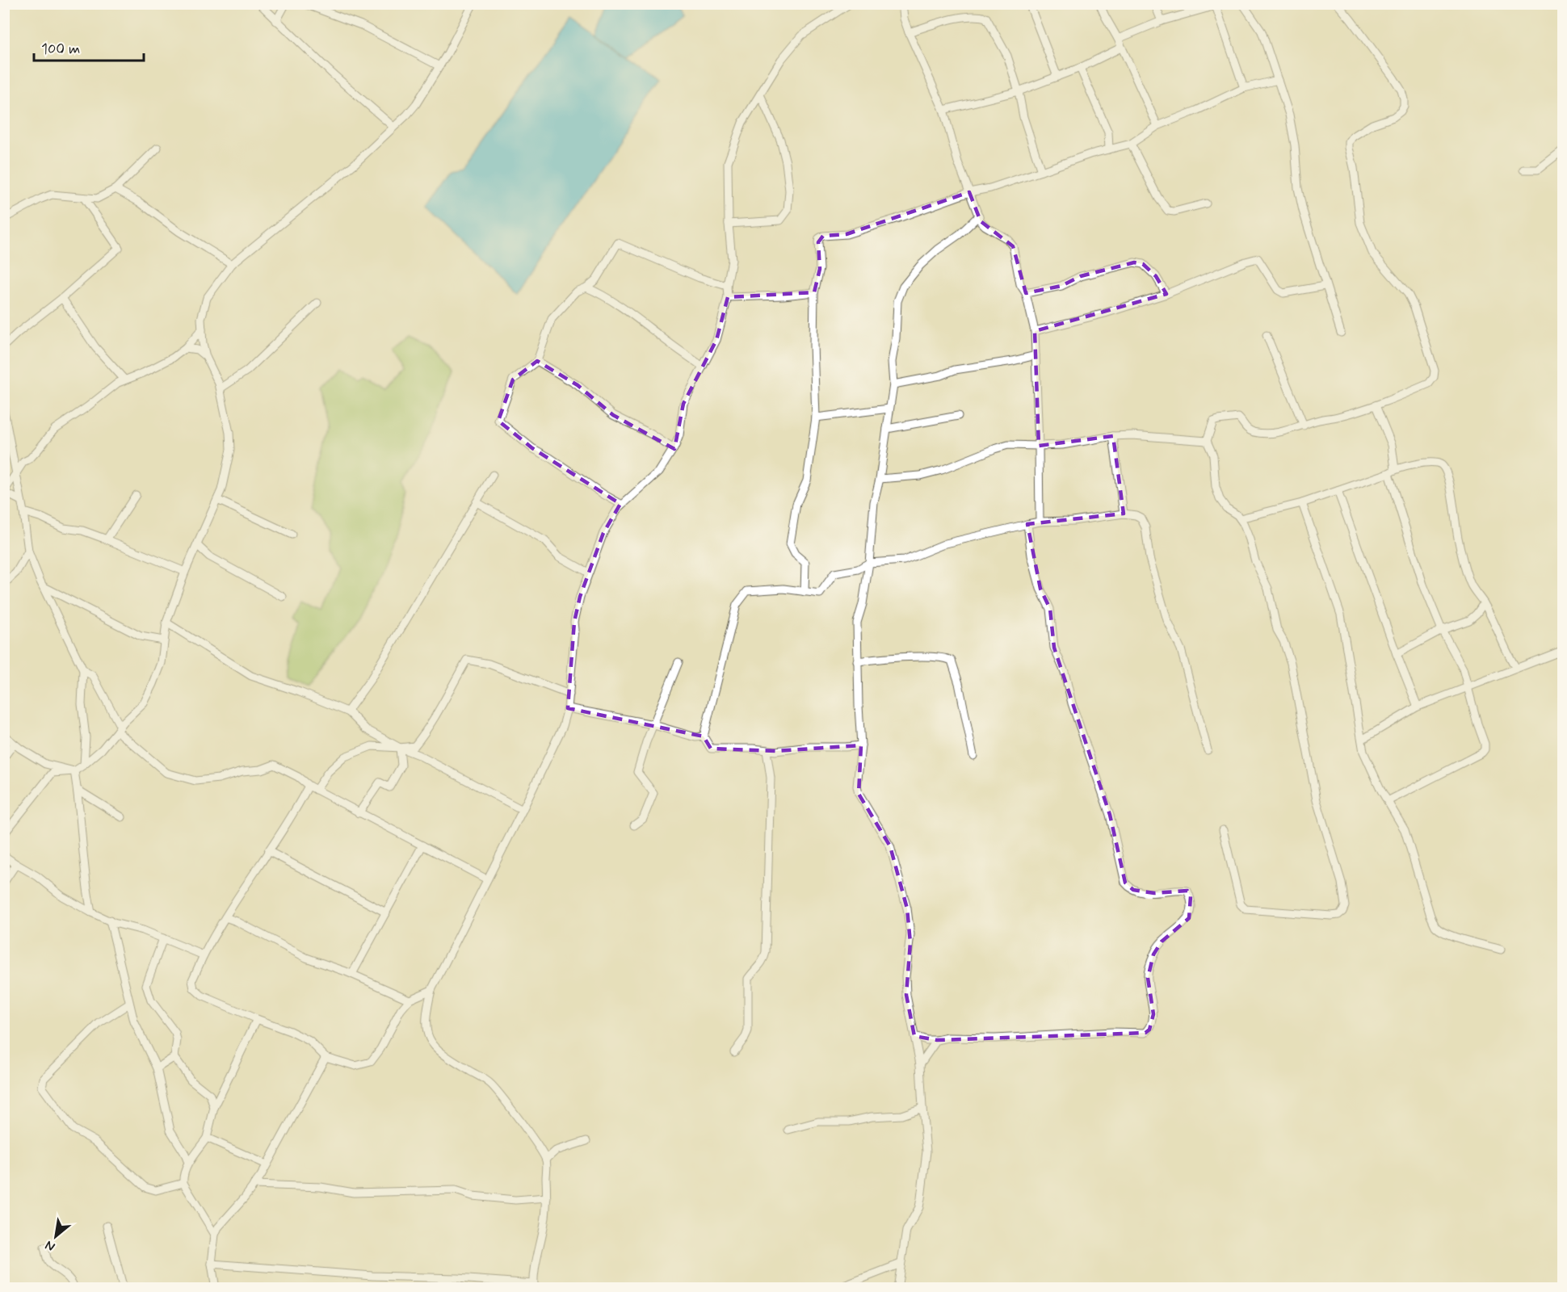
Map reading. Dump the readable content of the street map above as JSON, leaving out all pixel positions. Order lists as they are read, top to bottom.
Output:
{
  "scale_bar": "100 m",
  "north": "bottom left"
}
